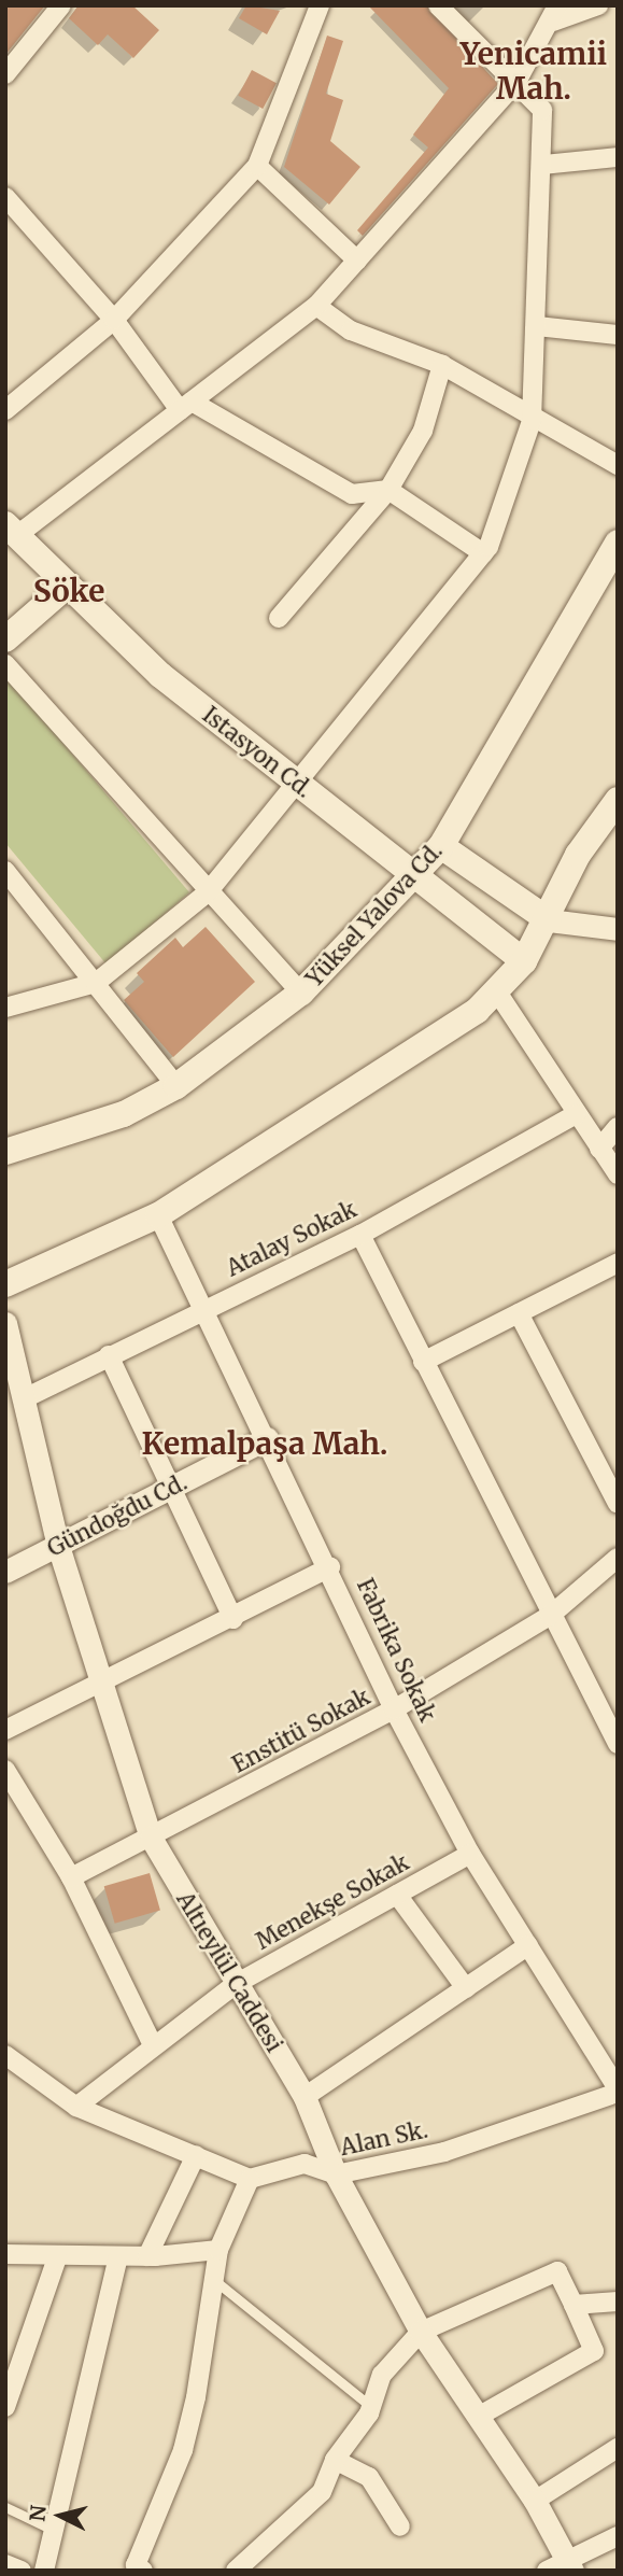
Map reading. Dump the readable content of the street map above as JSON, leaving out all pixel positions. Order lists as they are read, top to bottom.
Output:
{
  "streets": {
    "main road": ["Istasyon Cd.", "Yüksel Yalova Cd."],
    "street": [
      "Atalay Sokak",
      "Gündoğdu Cd.",
      "Fabrika Sokak",
      "Enstitü Sokak",
      "Menekşe Sokak",
      "Altıeylül Caddesi",
      "Alan Sk."
    ]
  },
  "crossings": [
    ["Istasyon Cd.", "Yüksel Yalova Cd."],
    ["Atalay Sokak", "Fabrika Sokak"],
    ["Atalay Sokak", "Altıeylül Caddesi"],
    ["Gündoğdu Cd.", "Fabrika Sokak"],
    ["Gündoğdu Cd.", "Altıeylül Caddesi"],
    ["Fabrika Sokak", "Enstitü Sokak"],
    ["Fabrika Sokak", "Menekşe Sokak"],
    ["Fabrika Sokak", "Alan Sk."],
    ["Enstitü Sokak", "Altıeylül Caddesi"],
    ["Menekşe Sokak", "Altıeylül Caddesi"],
    ["Altıeylül Caddesi", "Alan Sk."]
  ],
  "districts": ["Yenicamii Mah.", "Söke", "Kemalpaşa Mah."],
  "north": "left"
}
